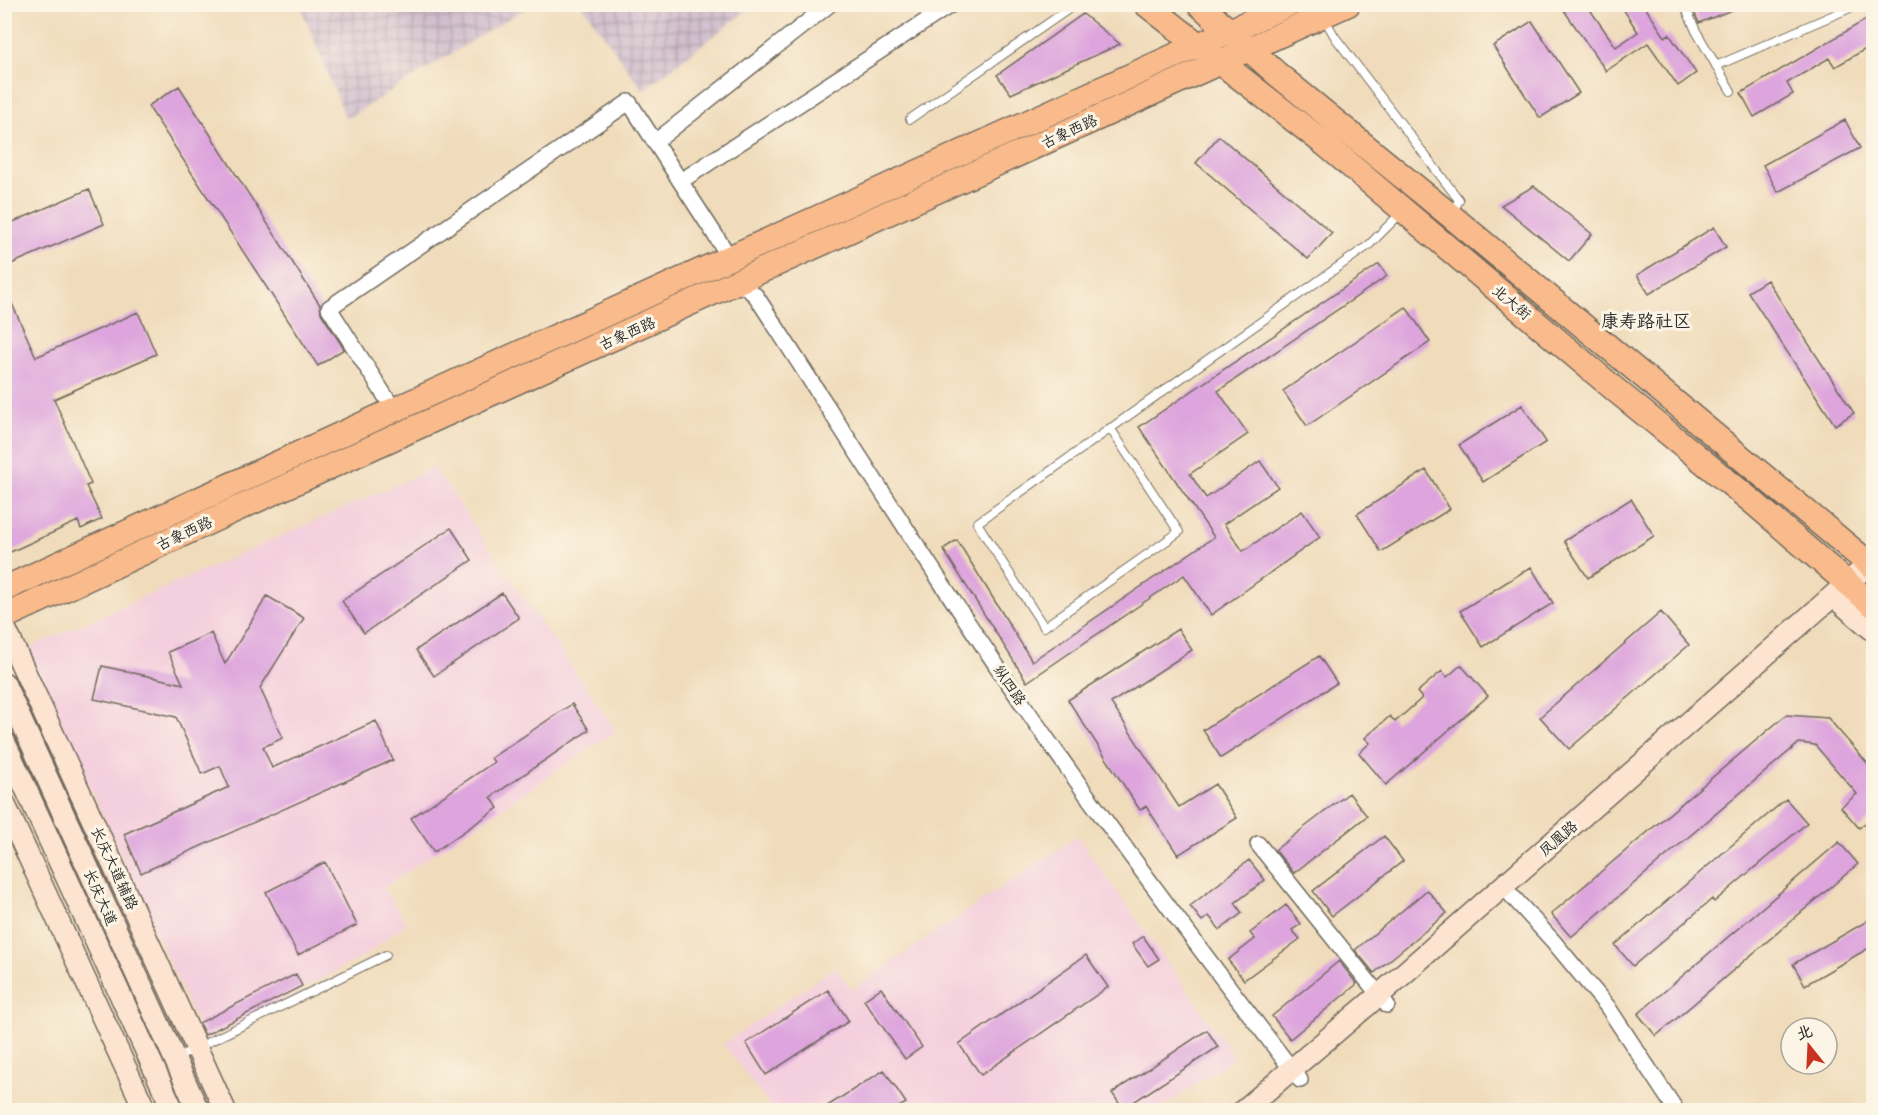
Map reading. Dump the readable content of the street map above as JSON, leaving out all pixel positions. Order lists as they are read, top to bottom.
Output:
{
  "streets": {
    "main road": ["古象西路", "北大街"],
    "street": [
      "纵四路",
      "凤凰路",
      "长庆大道辅路",
      "长庆大道"
    ]
  },
  "crossings": [
    ["古象西路", "北大街"],
    ["古象西路", "纵四路"],
    ["北大街", "凤凰路"],
    ["纵四路", "凤凰路"]
  ],
  "districts": ["康寿路社区"],
  "north": "top"
}
